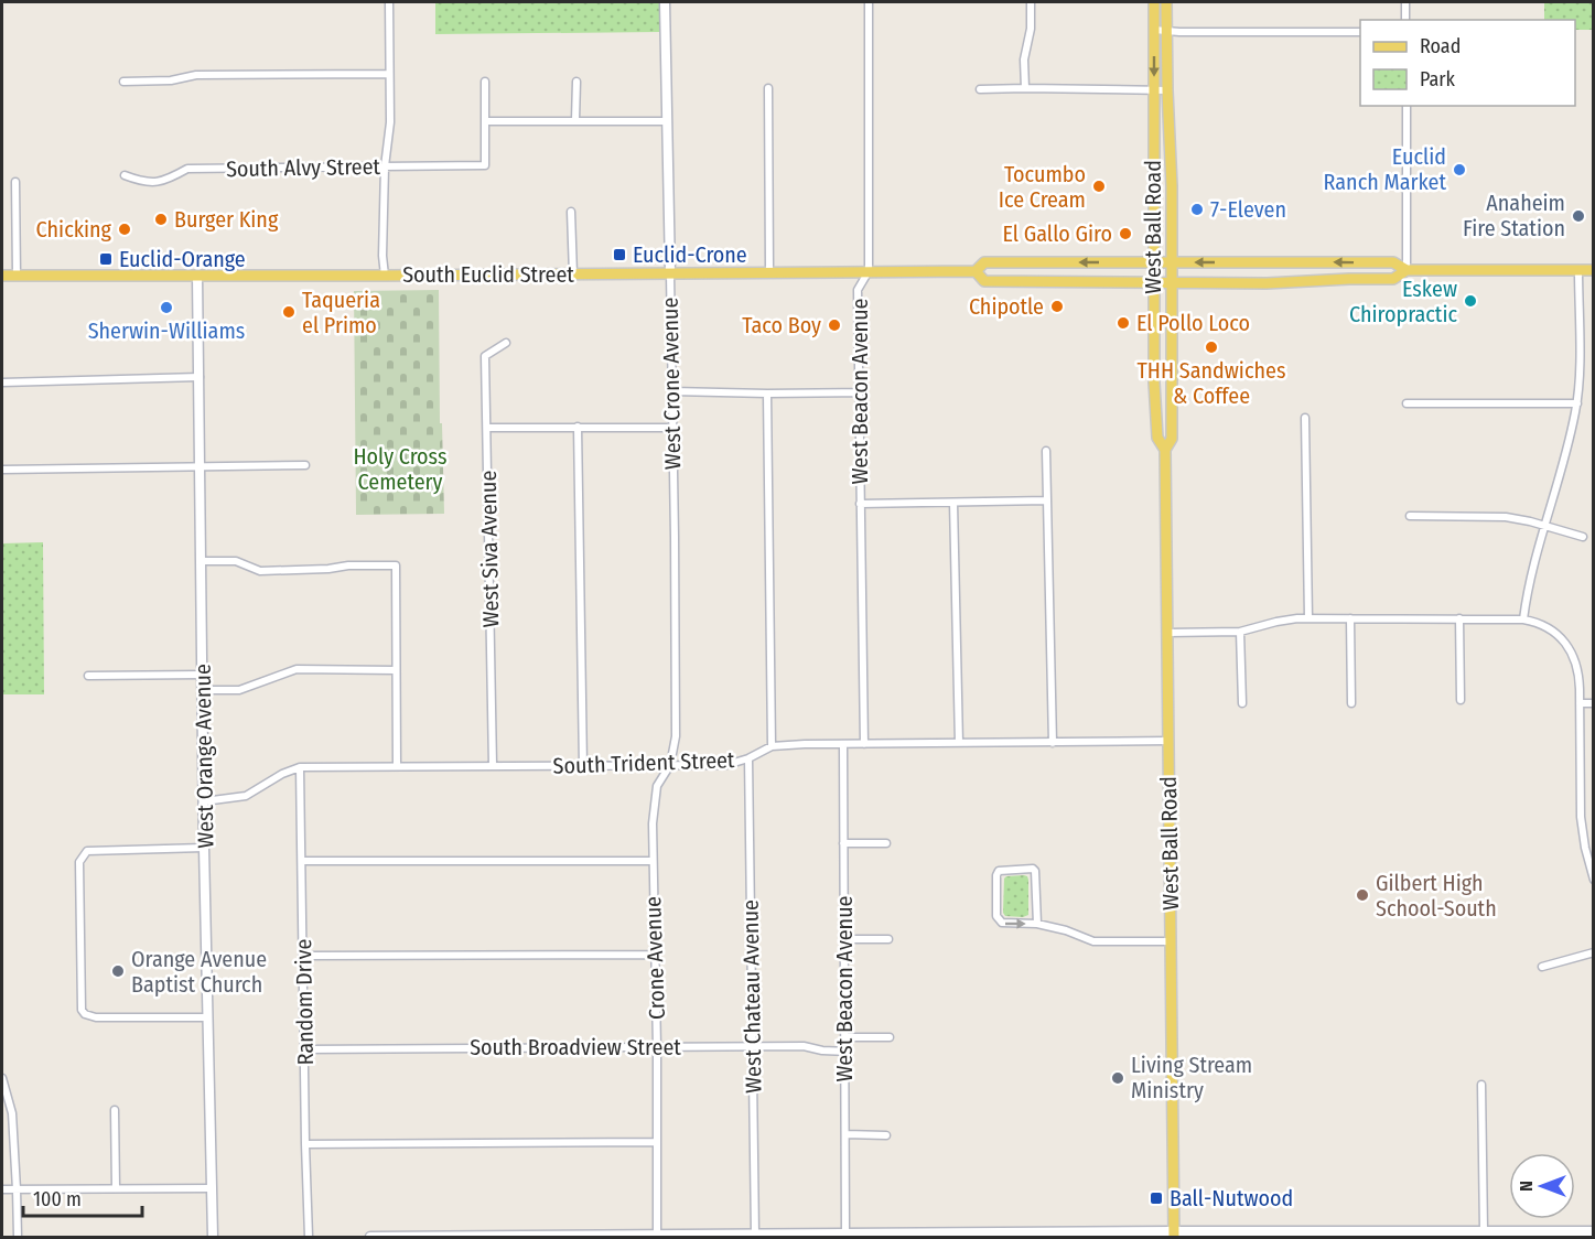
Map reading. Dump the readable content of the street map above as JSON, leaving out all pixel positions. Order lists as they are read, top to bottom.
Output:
{
  "streets": {
    "main road": ["West Ball Road", "South Euclid Street"],
    "street": [
      "South Alvy Street",
      "West Crone Avenue",
      "West Beacon Avenue",
      "West Siva Avenue",
      "West Orange Avenue",
      "South Trident Street",
      "Crone Avenue",
      "West Chateau Avenue",
      "Random Drive",
      "South Broadview Street"
    ]
  },
  "crossings": [
    ["West Ball Road", "South Euclid Street"],
    ["West Ball Road", "South Trident Street"],
    ["South Euclid Street", "West Crone Avenue"],
    ["South Euclid Street", "West Beacon Avenue"],
    ["South Euclid Street", "West Orange Avenue"],
    ["West Crone Avenue", "South Trident Street"],
    ["West Crone Avenue", "Crone Avenue"],
    ["West Beacon Avenue", "South Trident Street"],
    ["West Beacon Avenue", "South Broadview Street"],
    ["West Siva Avenue", "South Trident Street"],
    ["West Orange Avenue", "South Trident Street"],
    ["South Trident Street", "Crone Avenue"],
    ["South Trident Street", "West Chateau Avenue"],
    ["South Trident Street", "Random Drive"],
    ["Crone Avenue", "South Broadview Street"],
    ["West Chateau Avenue", "South Broadview Street"],
    ["Random Drive", "South Broadview Street"]
  ],
  "parks": ["Holy Cross Cemetery"],
  "places": {
    "other": [
      "Euclid Ranch Market",
      "Tocumbo Ice Cream",
      "7-Eleven",
      "Anaheim Fire Station",
      "Burger King",
      "Chicking",
      "El Gallo Giro",
      "Eskew Chiropractic",
      "Chipotle",
      "Sherwin-Williams",
      "Taqueria el Primo",
      "El Pollo Loco",
      "Taco Boy",
      "THH Sandwiches & Coffee",
      "Gilbert High School-South",
      "Orange Avenue Baptist Church",
      "Living Stream Ministry"
    ],
    "transit": ["Euclid-Crone", "Euclid-Orange", "Ball-Nutwood"]
  },
  "legend": ["Road", "Park"],
  "scale_bar": "100 m",
  "north": "left"
}
